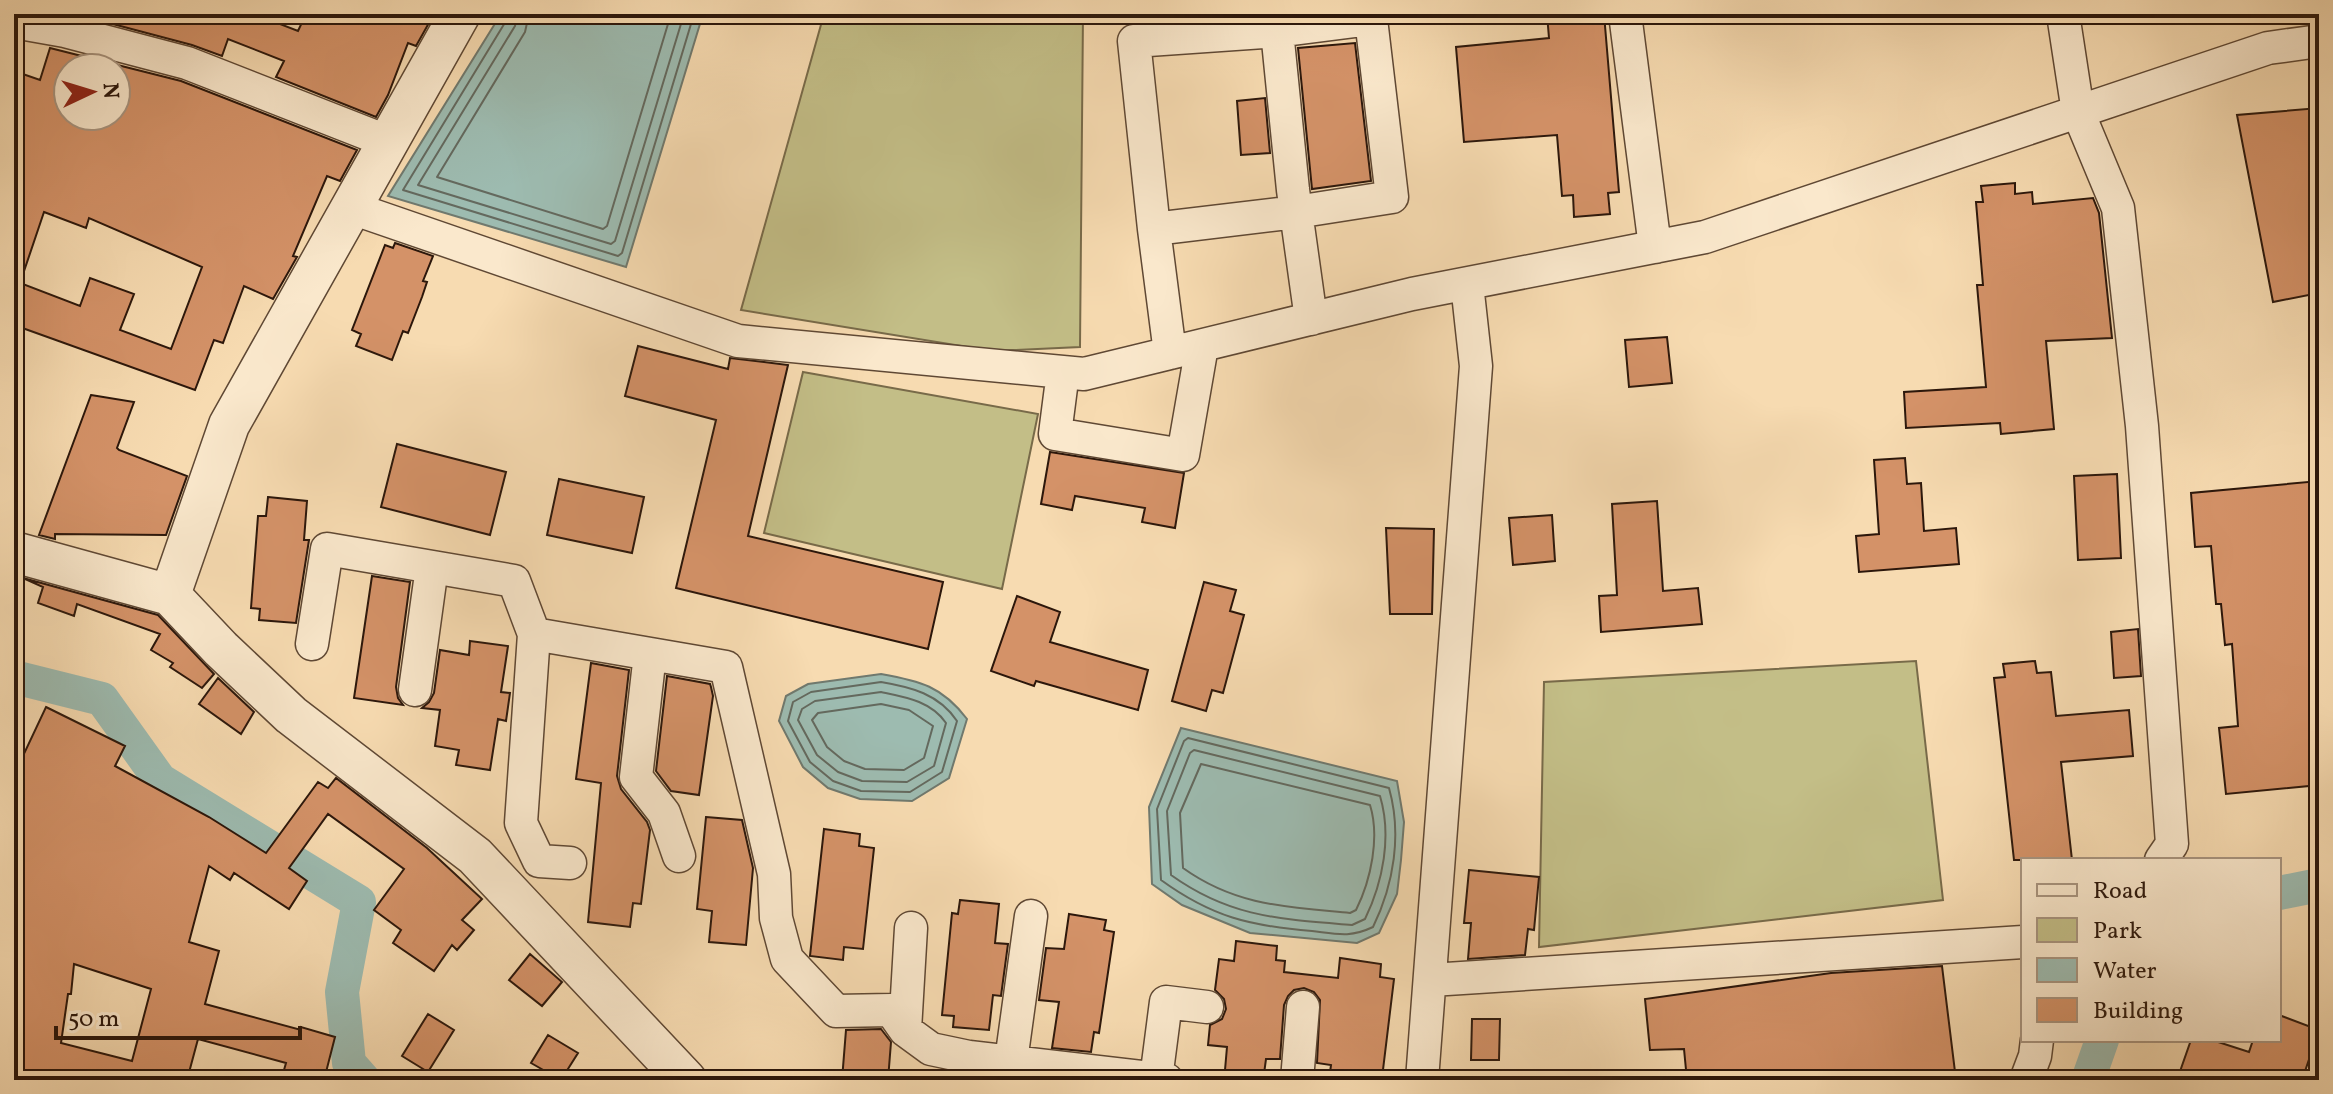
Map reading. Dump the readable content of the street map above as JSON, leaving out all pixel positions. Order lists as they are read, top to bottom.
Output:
{
  "legend": [
    "Road",
    "Park",
    "Water",
    "Building"
  ],
  "scale_bar": "50 m",
  "north": "right"
}
